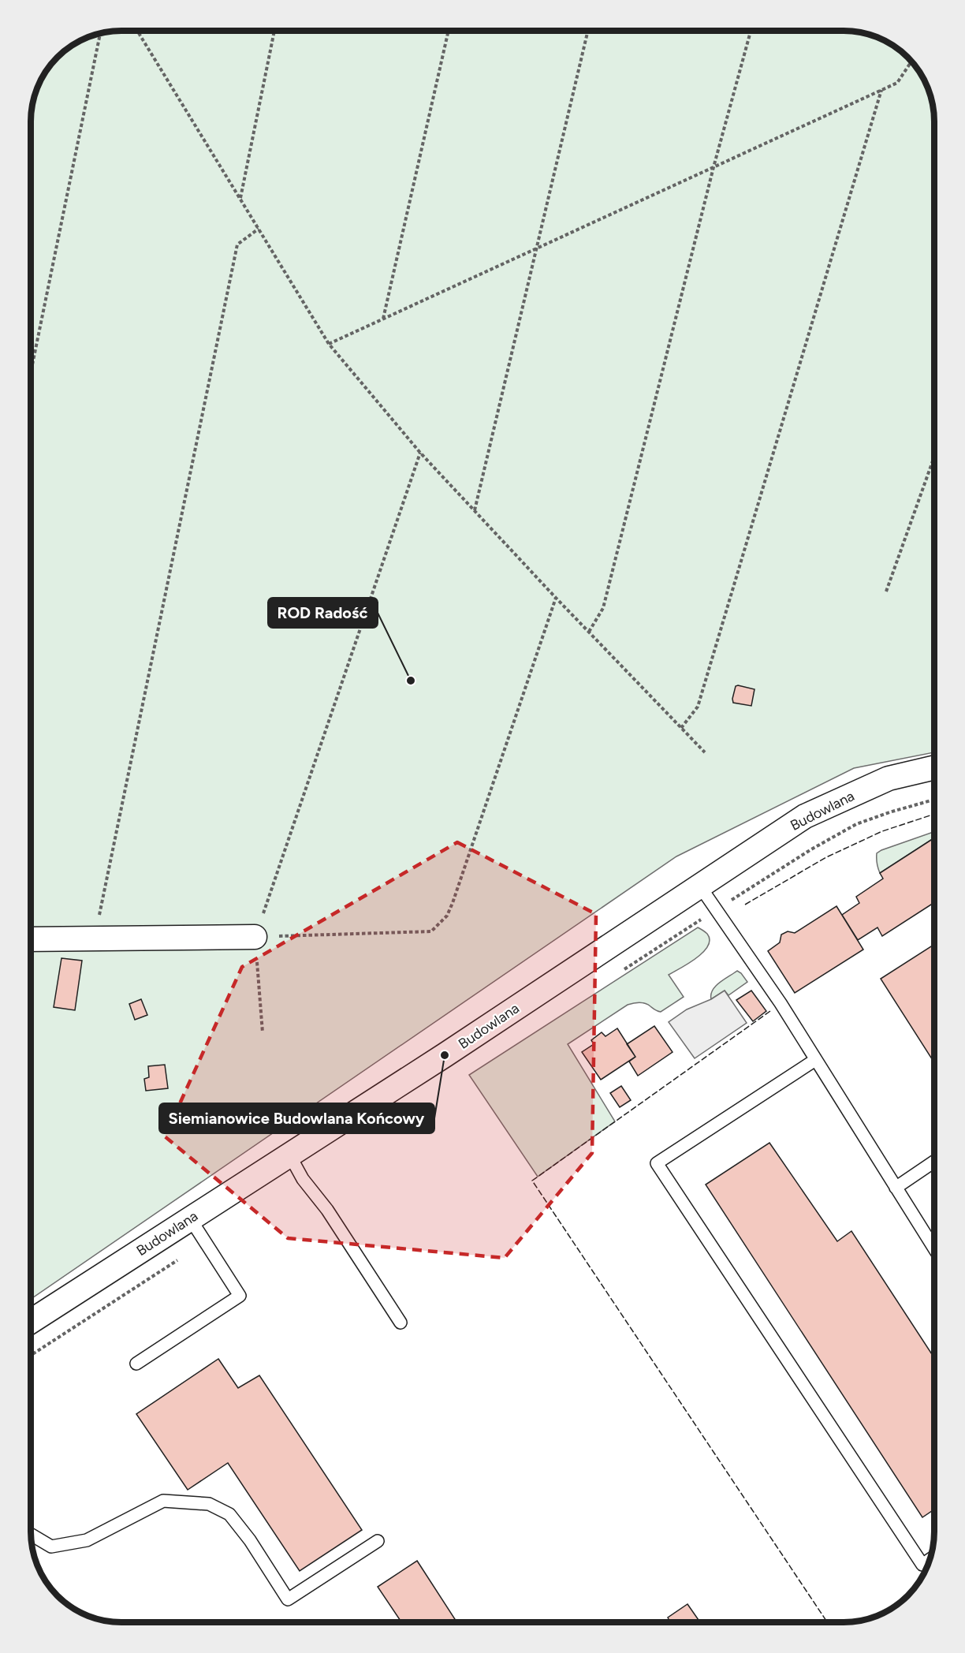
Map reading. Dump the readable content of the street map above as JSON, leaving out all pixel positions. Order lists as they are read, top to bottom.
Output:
{
  "streets": {
    "street": ["Budowlana"]
  },
  "places": ["ROD Radość", "Siemianowice Budowlana Końcowy"]
}
